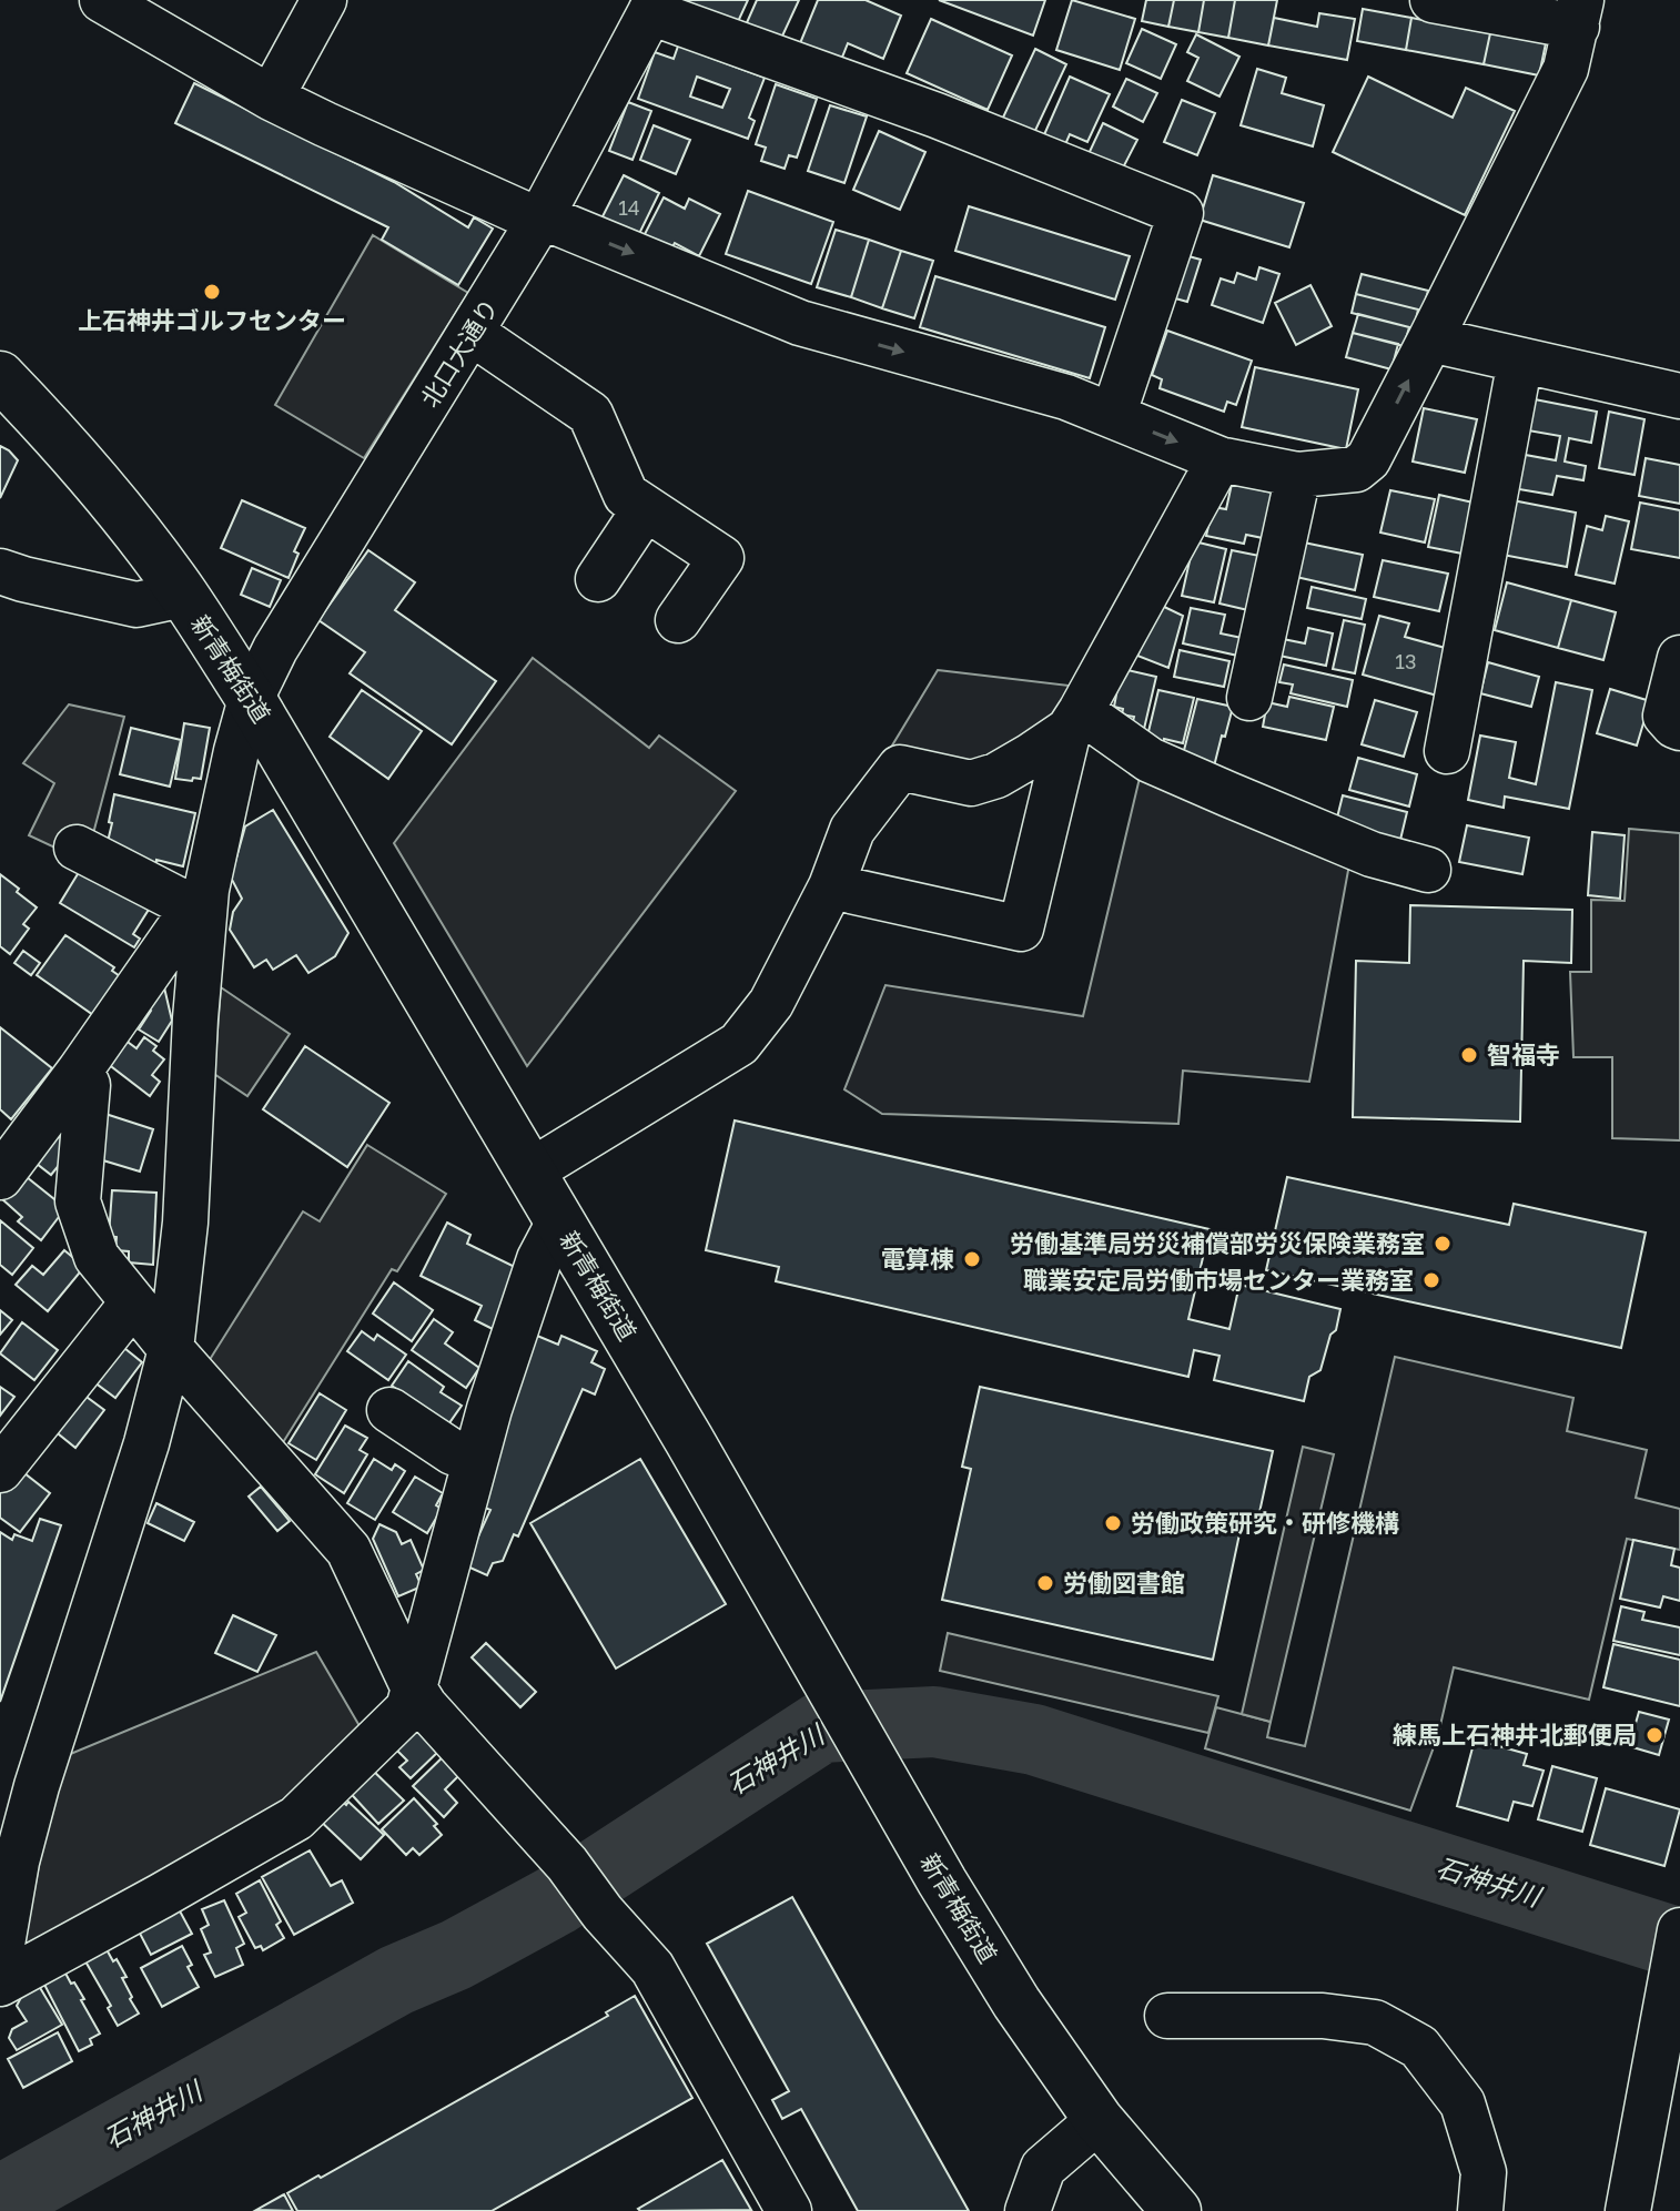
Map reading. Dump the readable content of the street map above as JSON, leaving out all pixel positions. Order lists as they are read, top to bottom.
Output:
{
  "streets": {
    "main road": ["新青梅街道"],
    "street": ["北口大通り"]
  },
  "crossings": [
    ["北口大通り", "新青梅街道"]
  ],
  "water": ["石神井川"],
  "places": [
    "上石神井ゴルフセンター",
    "智福寺",
    "労働基準局労災補償部労災保険業務室",
    "電算棟",
    "職業安定局労働市場センター業務室",
    "労働政策研究・研修機構",
    "労働図書館",
    "練馬上石神井北郵便局"
  ],
  "house_numbers": ["14", "13"]
}
